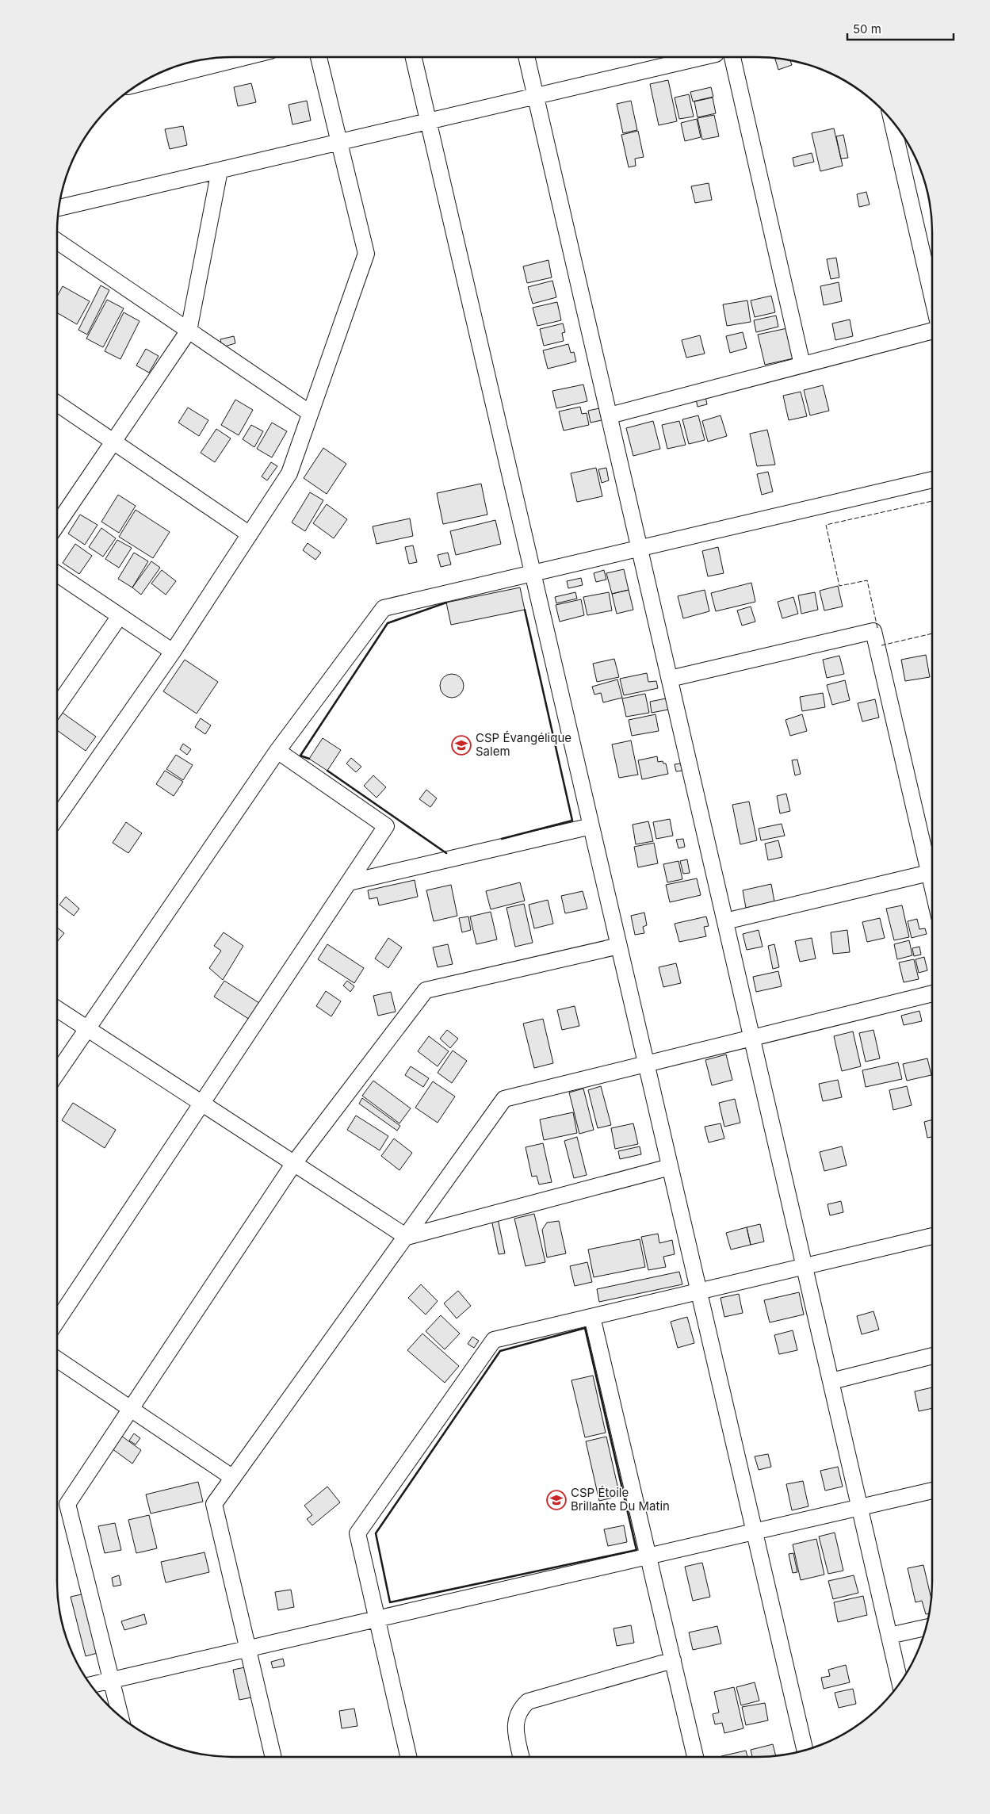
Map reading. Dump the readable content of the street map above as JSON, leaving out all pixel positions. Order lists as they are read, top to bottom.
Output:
{
  "places": {
    "school or university": ["CSP Évangélique Salem", "CSP Étoile Brillante Du Matin"]
  },
  "scale_bar": "50 m"
}
